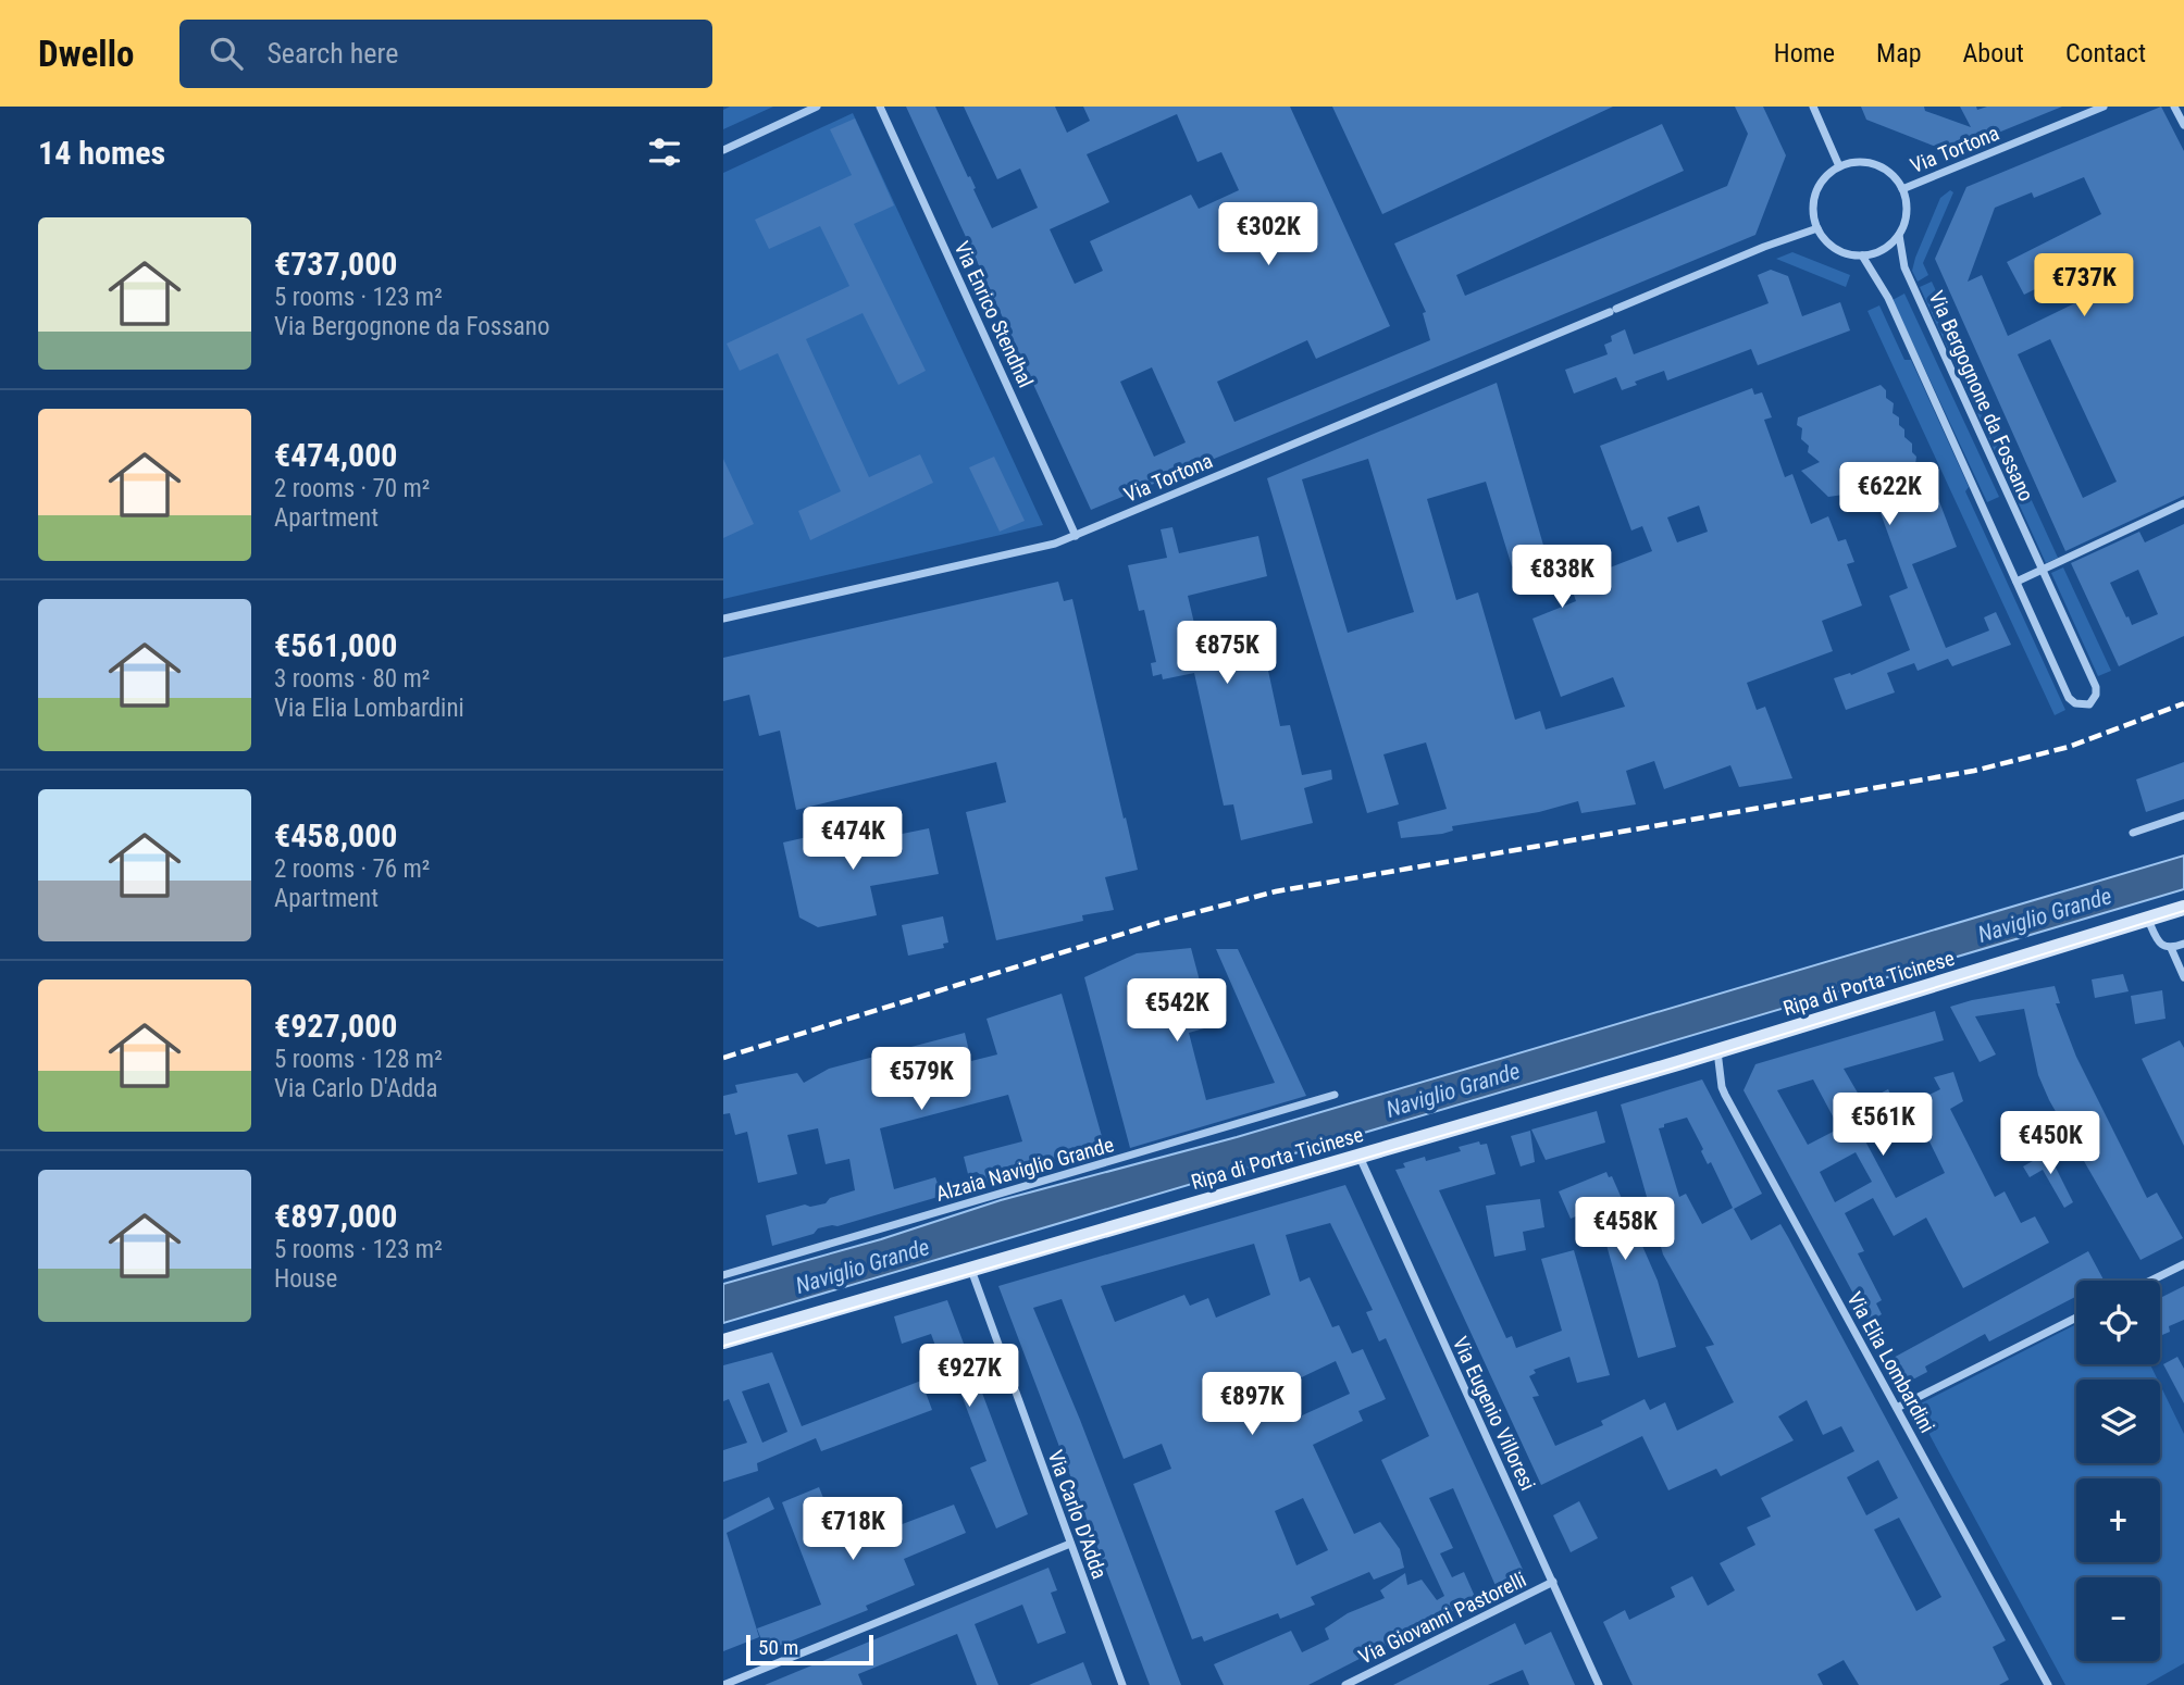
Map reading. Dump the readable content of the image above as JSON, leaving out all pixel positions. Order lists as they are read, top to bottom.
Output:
{
  "streets": {
    "street": [
      "Via Tortona",
      "Via Enrico Stendhal",
      "Via Bergognone da Fossano",
      "Ripa di Porta Ticinese",
      "Alzaia Naviglio Grande",
      "Via Elia Lombardini",
      "Via Eugenio Villoresi",
      "Via Carlo D'Adda",
      "Via Giovanni Pastorelli"
    ]
  },
  "crossings": [
    ["Via Tortona", "Via Enrico Stendhal"],
    ["Via Tortona", "Via Bergognone da Fossano"],
    ["Ripa di Porta Ticinese", "Via Elia Lombardini"],
    ["Ripa di Porta Ticinese", "Via Eugenio Villoresi"],
    ["Ripa di Porta Ticinese", "Via Carlo D'Adda"],
    ["Via Eugenio Villoresi", "Via Giovanni Pastorelli"]
  ],
  "water": ["Naviglio Grande"],
  "scale_bar": "50 m",
  "page": {
    "header": "Dwello",
    "search": "Search here",
    "nav": [
      "Home",
      "Map",
      "About",
      "Contact"
    ],
    "heading": "14 homes",
    "list": [
      {
        "name": "€737,000",
        "note": "5 rooms · 123 m² · Via Bergognone da Fossano"
      },
      {
        "name": "€474,000",
        "note": "2 rooms · 70 m² · Apartment"
      },
      {
        "name": "€561,000",
        "note": "3 rooms · 80 m² · Via Elia Lombardini"
      },
      {
        "name": "€458,000",
        "note": "2 rooms · 76 m² · Apartment"
      },
      {
        "name": "€927,000",
        "note": "5 rooms · 128 m² · Via Carlo D'Adda"
      },
      {
        "name": "€897,000",
        "note": "5 rooms · 123 m² · House"
      }
    ],
    "price": [
      "€302K",
      "€737K",
      "€622K",
      "€838K",
      "€875K",
      "€474K",
      "€542K",
      "€579K",
      "€561K",
      "€450K",
      "€458K",
      "€927K",
      "€897K",
      "€718K"
    ],
    "map_buttons": ["+", "−"],
    "scale": "50 m"
  }
}
